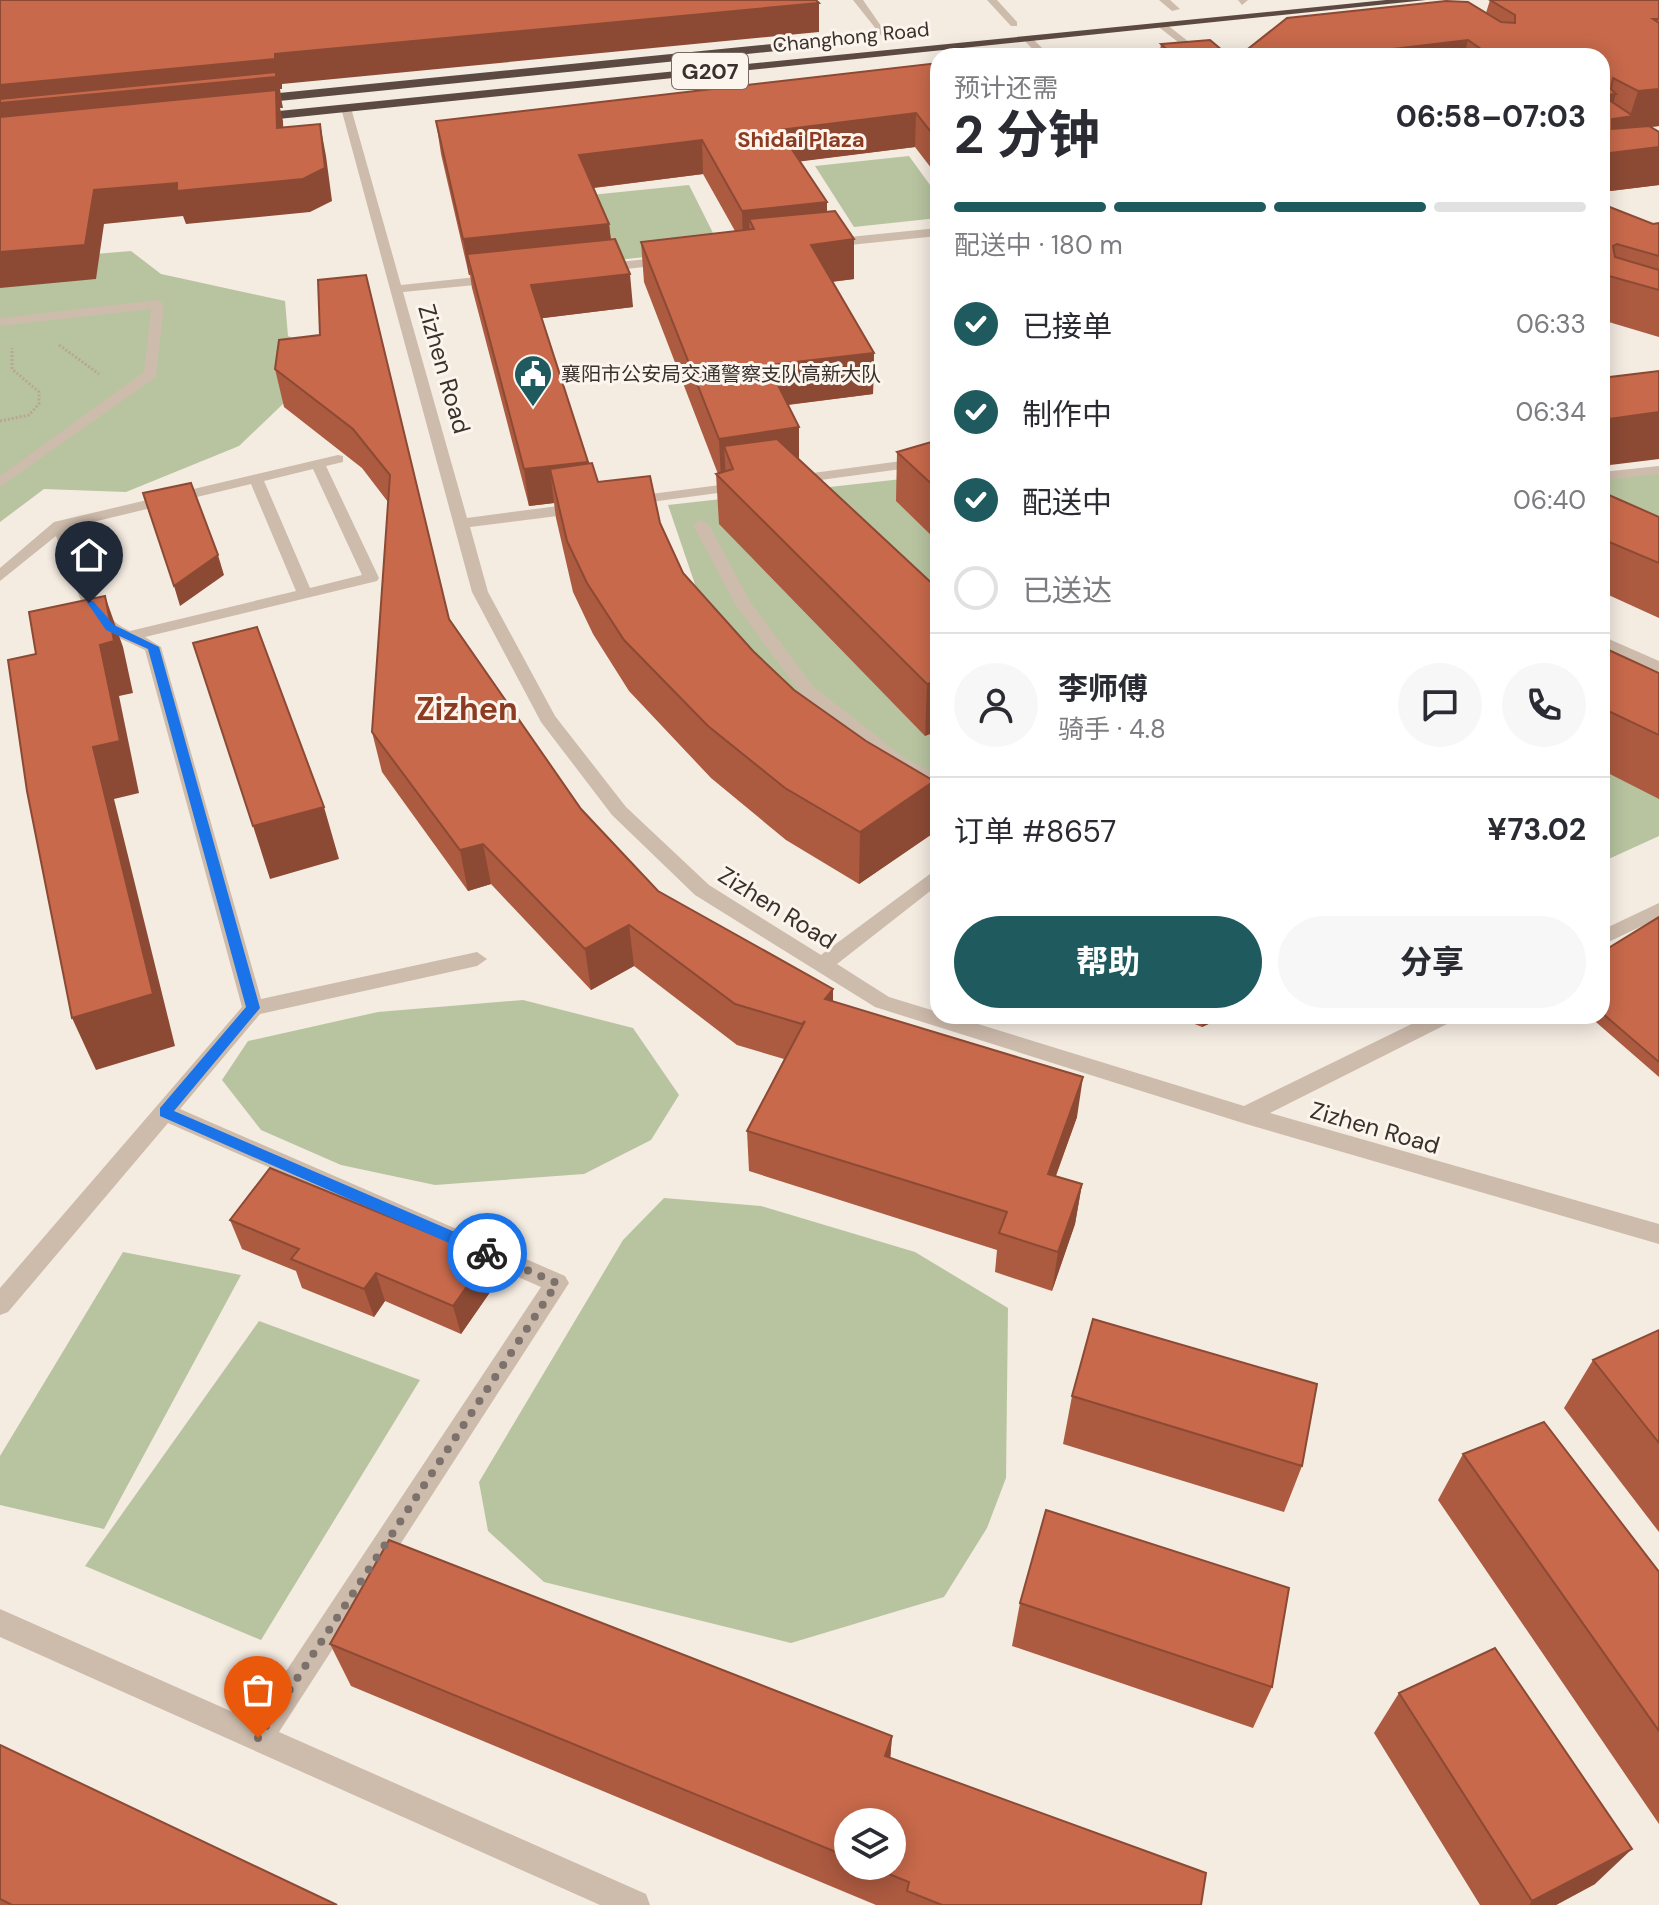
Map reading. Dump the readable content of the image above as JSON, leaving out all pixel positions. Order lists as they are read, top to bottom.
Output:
{
  "streets": {
    "highway": ["Changhong Road", "G207"],
    "street": ["Zizhen Road"]
  },
  "crossings": [
    ["Changhong Road", "Zizhen Road"]
  ],
  "districts": ["Shidai Plaza", "Zizhen"],
  "places": {
    "public building": ["襄阳市公安局交通警察支队高新大队"]
  },
  "page": {
    "heading": ["2 分钟", "预计还需", "06:58–07:03"],
    "panel": [
      "李师傅",
      "骑手 · 4.8",
      "订单 #8657",
      "¥73.02"
    ],
    "bar": "配送中 · 180 m",
    "list": [
      ["已接单", "06:33"],
      ["制作中", "06:34"],
      ["配送中", "06:40"],
      "已送达"
    ],
    "buttons": ["帮助", "分享"]
  }
}
